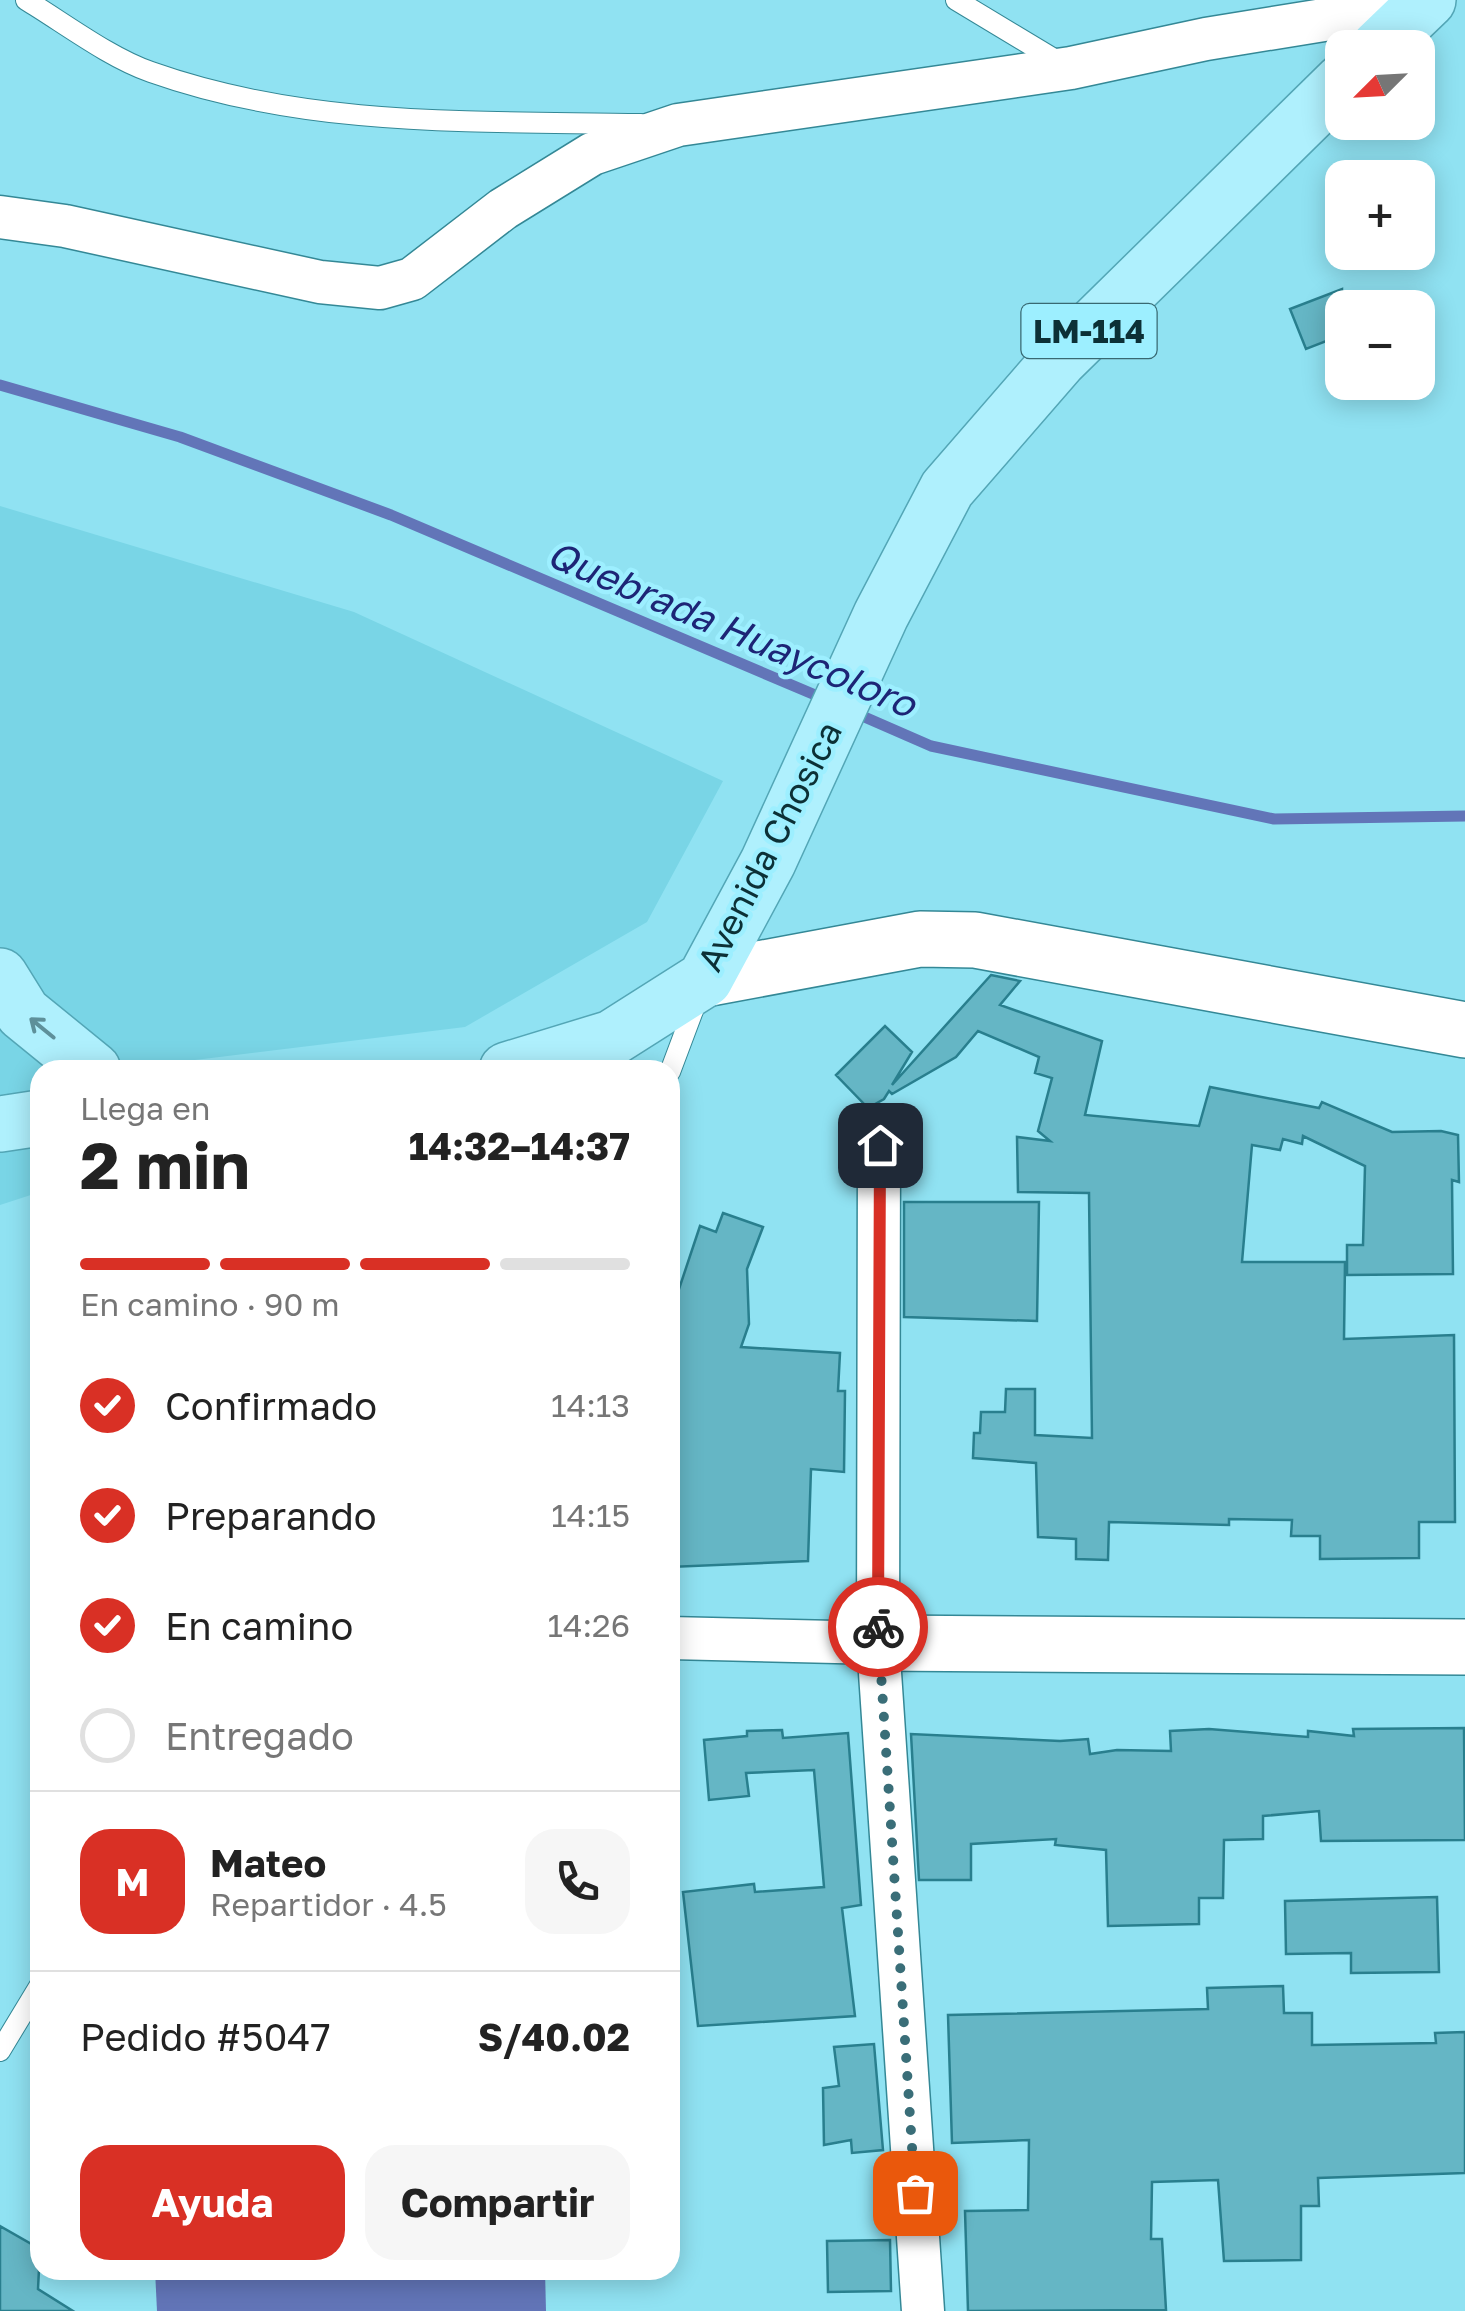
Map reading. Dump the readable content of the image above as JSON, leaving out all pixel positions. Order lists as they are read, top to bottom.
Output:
{
  "streets": {
    "main road": ["LM-114", "Avenida Chosica"]
  },
  "water": ["Quebrada Huaycoloro"],
  "north": "bottom left",
  "page": {
    "map_buttons": ["+", "−"],
    "heading": ["2 min", "Llega en", "14:32–14:37"],
    "panel": [
      "Mateo",
      "Repartidor · 4.5",
      "Pedido #5047",
      "S/40.02"
    ],
    "bar": "En camino · 90 m",
    "list": [
      ["Confirmado", "14:13"],
      ["Preparando", "14:15"],
      ["En camino", "14:26"],
      "Entregado"
    ],
    "round": "M",
    "buttons": ["Ayuda", "Compartir"]
  }
}
